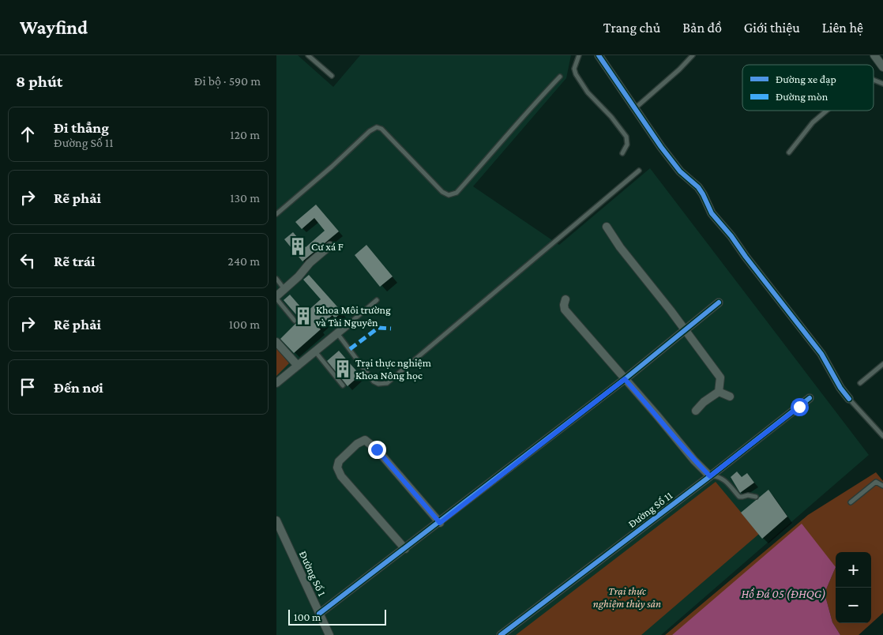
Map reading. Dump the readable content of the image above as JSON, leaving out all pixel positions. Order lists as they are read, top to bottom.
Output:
{
  "streets": {
    "street": ["Đường Số 11", "Đường Số 1"]
  },
  "water": ["Hồ Đá 05 (ĐHQG)"],
  "parks": ["Trại thực nghiệm thủy sản"],
  "places": {
    "building": ["Cư xá F", "Khoa Môi trường và Tài Nguyên", "Trại thực nghiệm Khoa Nông học"]
  },
  "legend": ["Đường xe đạp", "Đường mòn"],
  "scale_bar": "100 m",
  "page": {
    "header": "Wayfind",
    "nav": [
      "Trang chủ",
      "Bản đồ",
      "Giới thiệu",
      "Liên hệ"
    ],
    "heading": ["8 phút", "Đi bộ · 590 m"],
    "list": [
      ["Đi thẳng", "Đường Số 11", "120 m"],
      ["Rẽ phải", "130 m"],
      ["Rẽ trái", "240 m"],
      ["Rẽ phải", "100 m"],
      "Đến nơi"
    ],
    "map_buttons": ["+", "−"],
    "scale": "100 m"
  }
}
